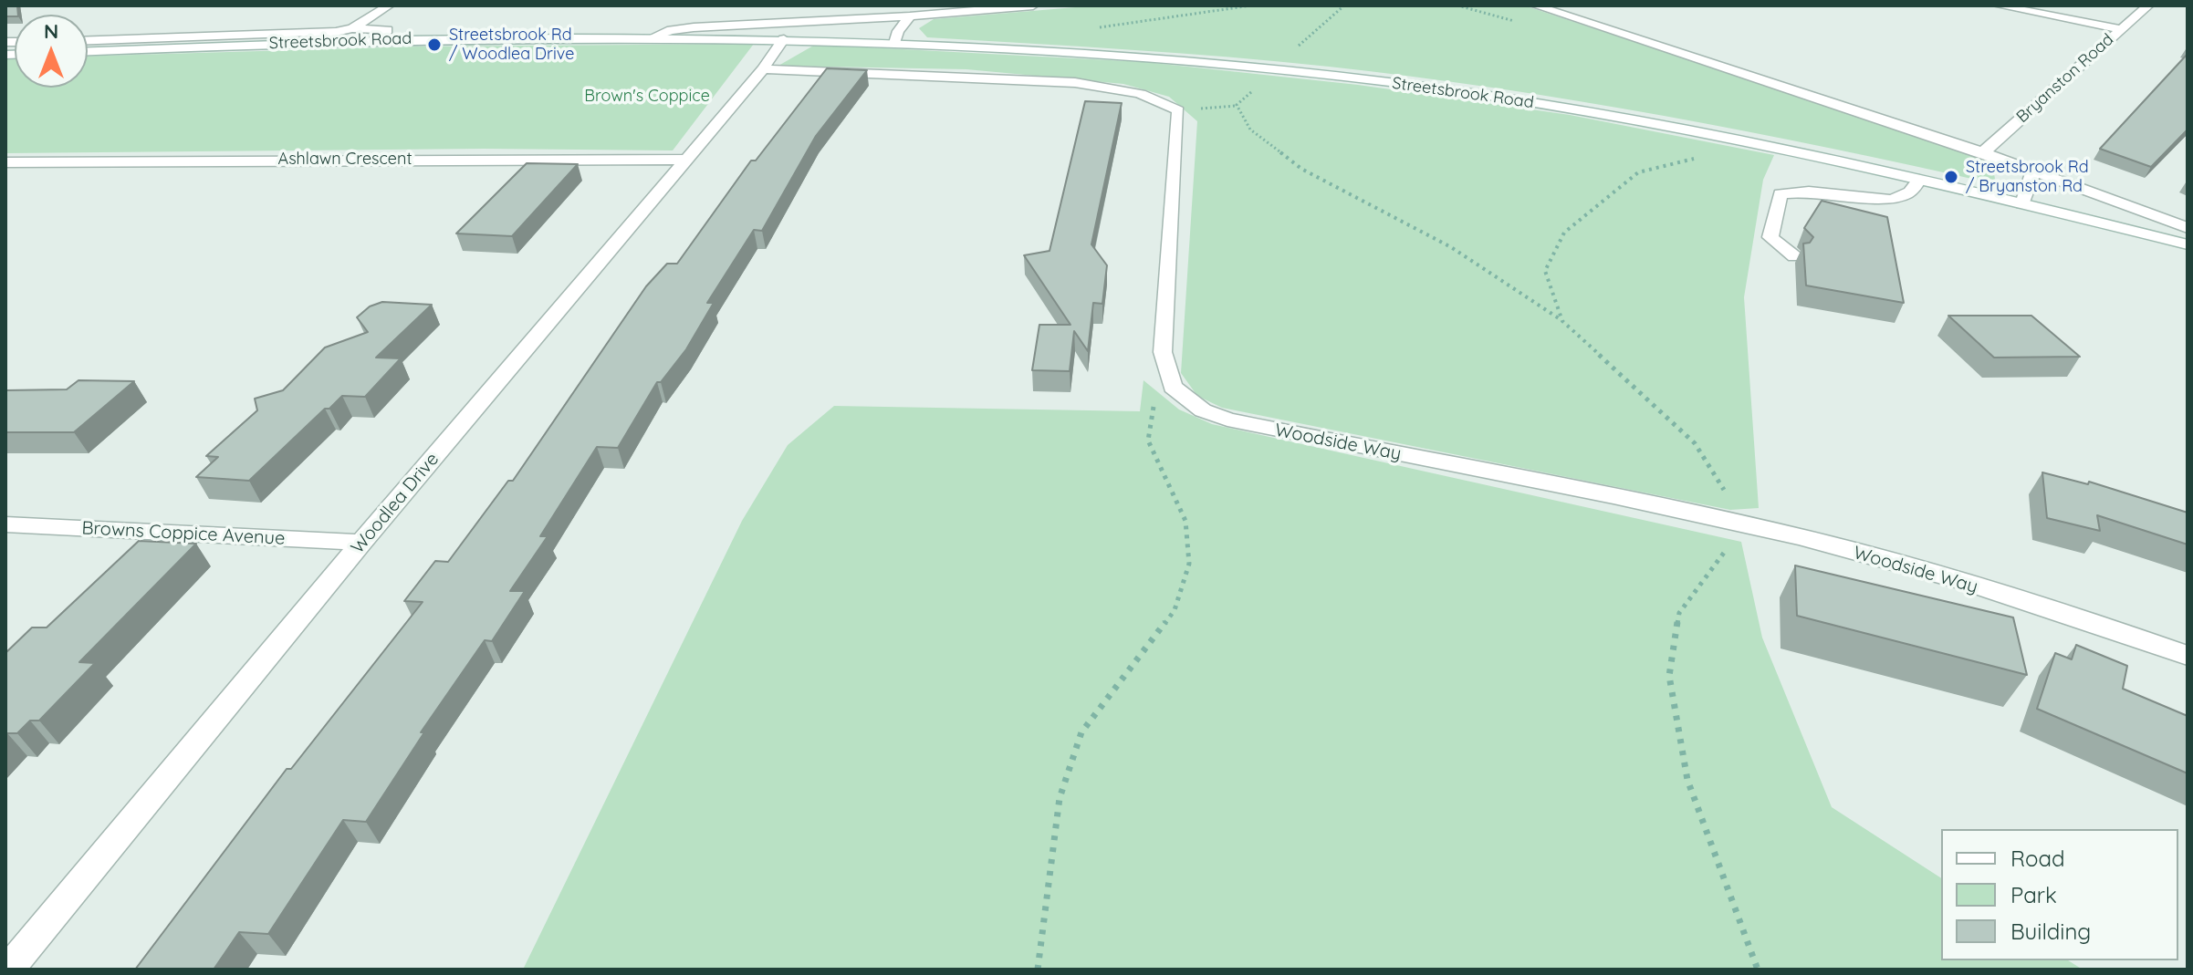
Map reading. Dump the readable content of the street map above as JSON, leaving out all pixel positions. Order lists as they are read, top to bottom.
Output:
{
  "streets": {
    "street": [
      "Streetsbrook Road",
      "Bryanston Road",
      "Ashlawn Crescent",
      "Woodside Way",
      "Woodlea Drive",
      "Browns Coppice Avenue"
    ]
  },
  "crossings": [
    ["Streetsbrook Road", "Woodlea Drive"],
    ["Ashlawn Crescent", "Woodlea Drive"],
    ["Woodlea Drive", "Browns Coppice Avenue"]
  ],
  "parks": ["Brown's Coppice"],
  "places": ["Streetsbrook Rd / Woodlea Drive", "Streetsbrook Rd / Bryanston Rd"],
  "legend": ["Road", "Park", "Building"],
  "north": "top"
}
